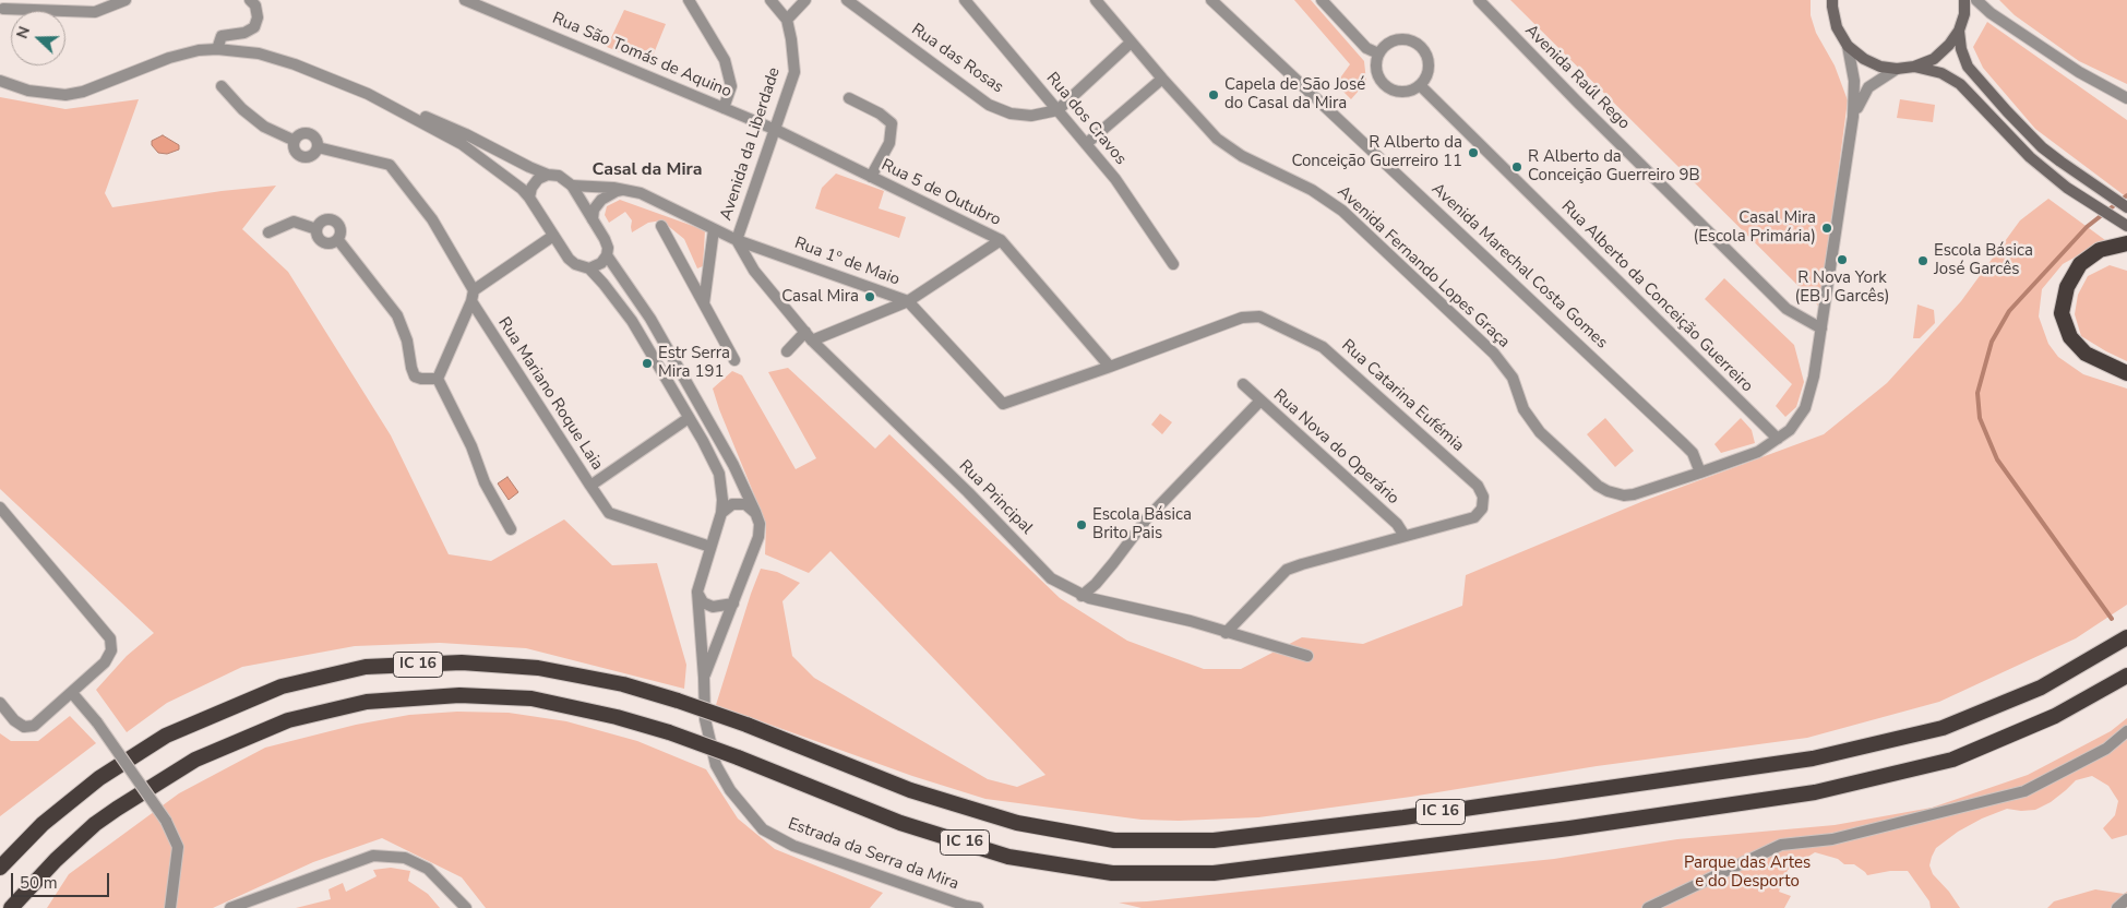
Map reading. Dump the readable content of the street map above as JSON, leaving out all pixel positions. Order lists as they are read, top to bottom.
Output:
{
  "streets": {
    "highway": ["IC 16"],
    "street": [
      "Rua São Tomás de Aquino",
      "Rua das Rosas",
      "Avenida Raúl Rego",
      "Rua dos Cravos",
      "Avenida da Liberdade",
      "Rua 5 de Outubro",
      "Rua 1º de Maio",
      "Avenida Marechal Costa Gomes",
      "Avenida Fernando Lopes Graça",
      "Rua Alberto da Conceição Guerreiro",
      "Rua Mariano Roque Laia",
      "Rua Catarina Eufémia",
      "Rua Nova do Operário",
      "Rua Principal",
      "Estrada da Serra da Mira"
    ]
  },
  "crossings": [
    ["Rua São Tomás de Aquino", "Avenida da Liberdade"],
    ["Rua São Tomás de Aquino", "Rua 5 de Outubro"],
    ["Rua das Rosas", "Rua dos Cravos"],
    ["Avenida Raúl Rego", "Avenida Fernando Lopes Graça"],
    ["Avenida da Liberdade", "Rua 5 de Outubro"],
    ["Avenida da Liberdade", "Rua 1º de Maio"],
    ["Avenida da Liberdade", "Rua Principal"],
    ["Rua 5 de Outubro", "Rua Catarina Eufémia"],
    ["Rua 1º de Maio", "Rua Catarina Eufémia"],
    ["Rua 1º de Maio", "Rua Principal"],
    ["Avenida Marechal Costa Gomes", "Avenida Fernando Lopes Graça"],
    ["Avenida Fernando Lopes Graça", "Rua Alberto da Conceição Guerreiro"],
    ["Rua Catarina Eufémia", "Rua Nova do Operário"],
    ["Rua Catarina Eufémia", "Rua Principal"]
  ],
  "districts": ["Casal da Mira"],
  "parks": ["Parque das Artes e do Desporto"],
  "places": [
    "Capela de São José do Casal da Mira",
    "R Alberto da Conceição Guerreiro 11",
    "R Alberto da Conceição Guerreiro 9B",
    "Casal Mira (Escola Primária)",
    "R Nova York (EB J Garcês)",
    "Escola Básica José Garcês",
    "Casal Mira",
    "Estr Serra Mira 191",
    "Escola Básica Brito Pais"
  ],
  "scale_bar": "50 m",
  "north": "left"
}
